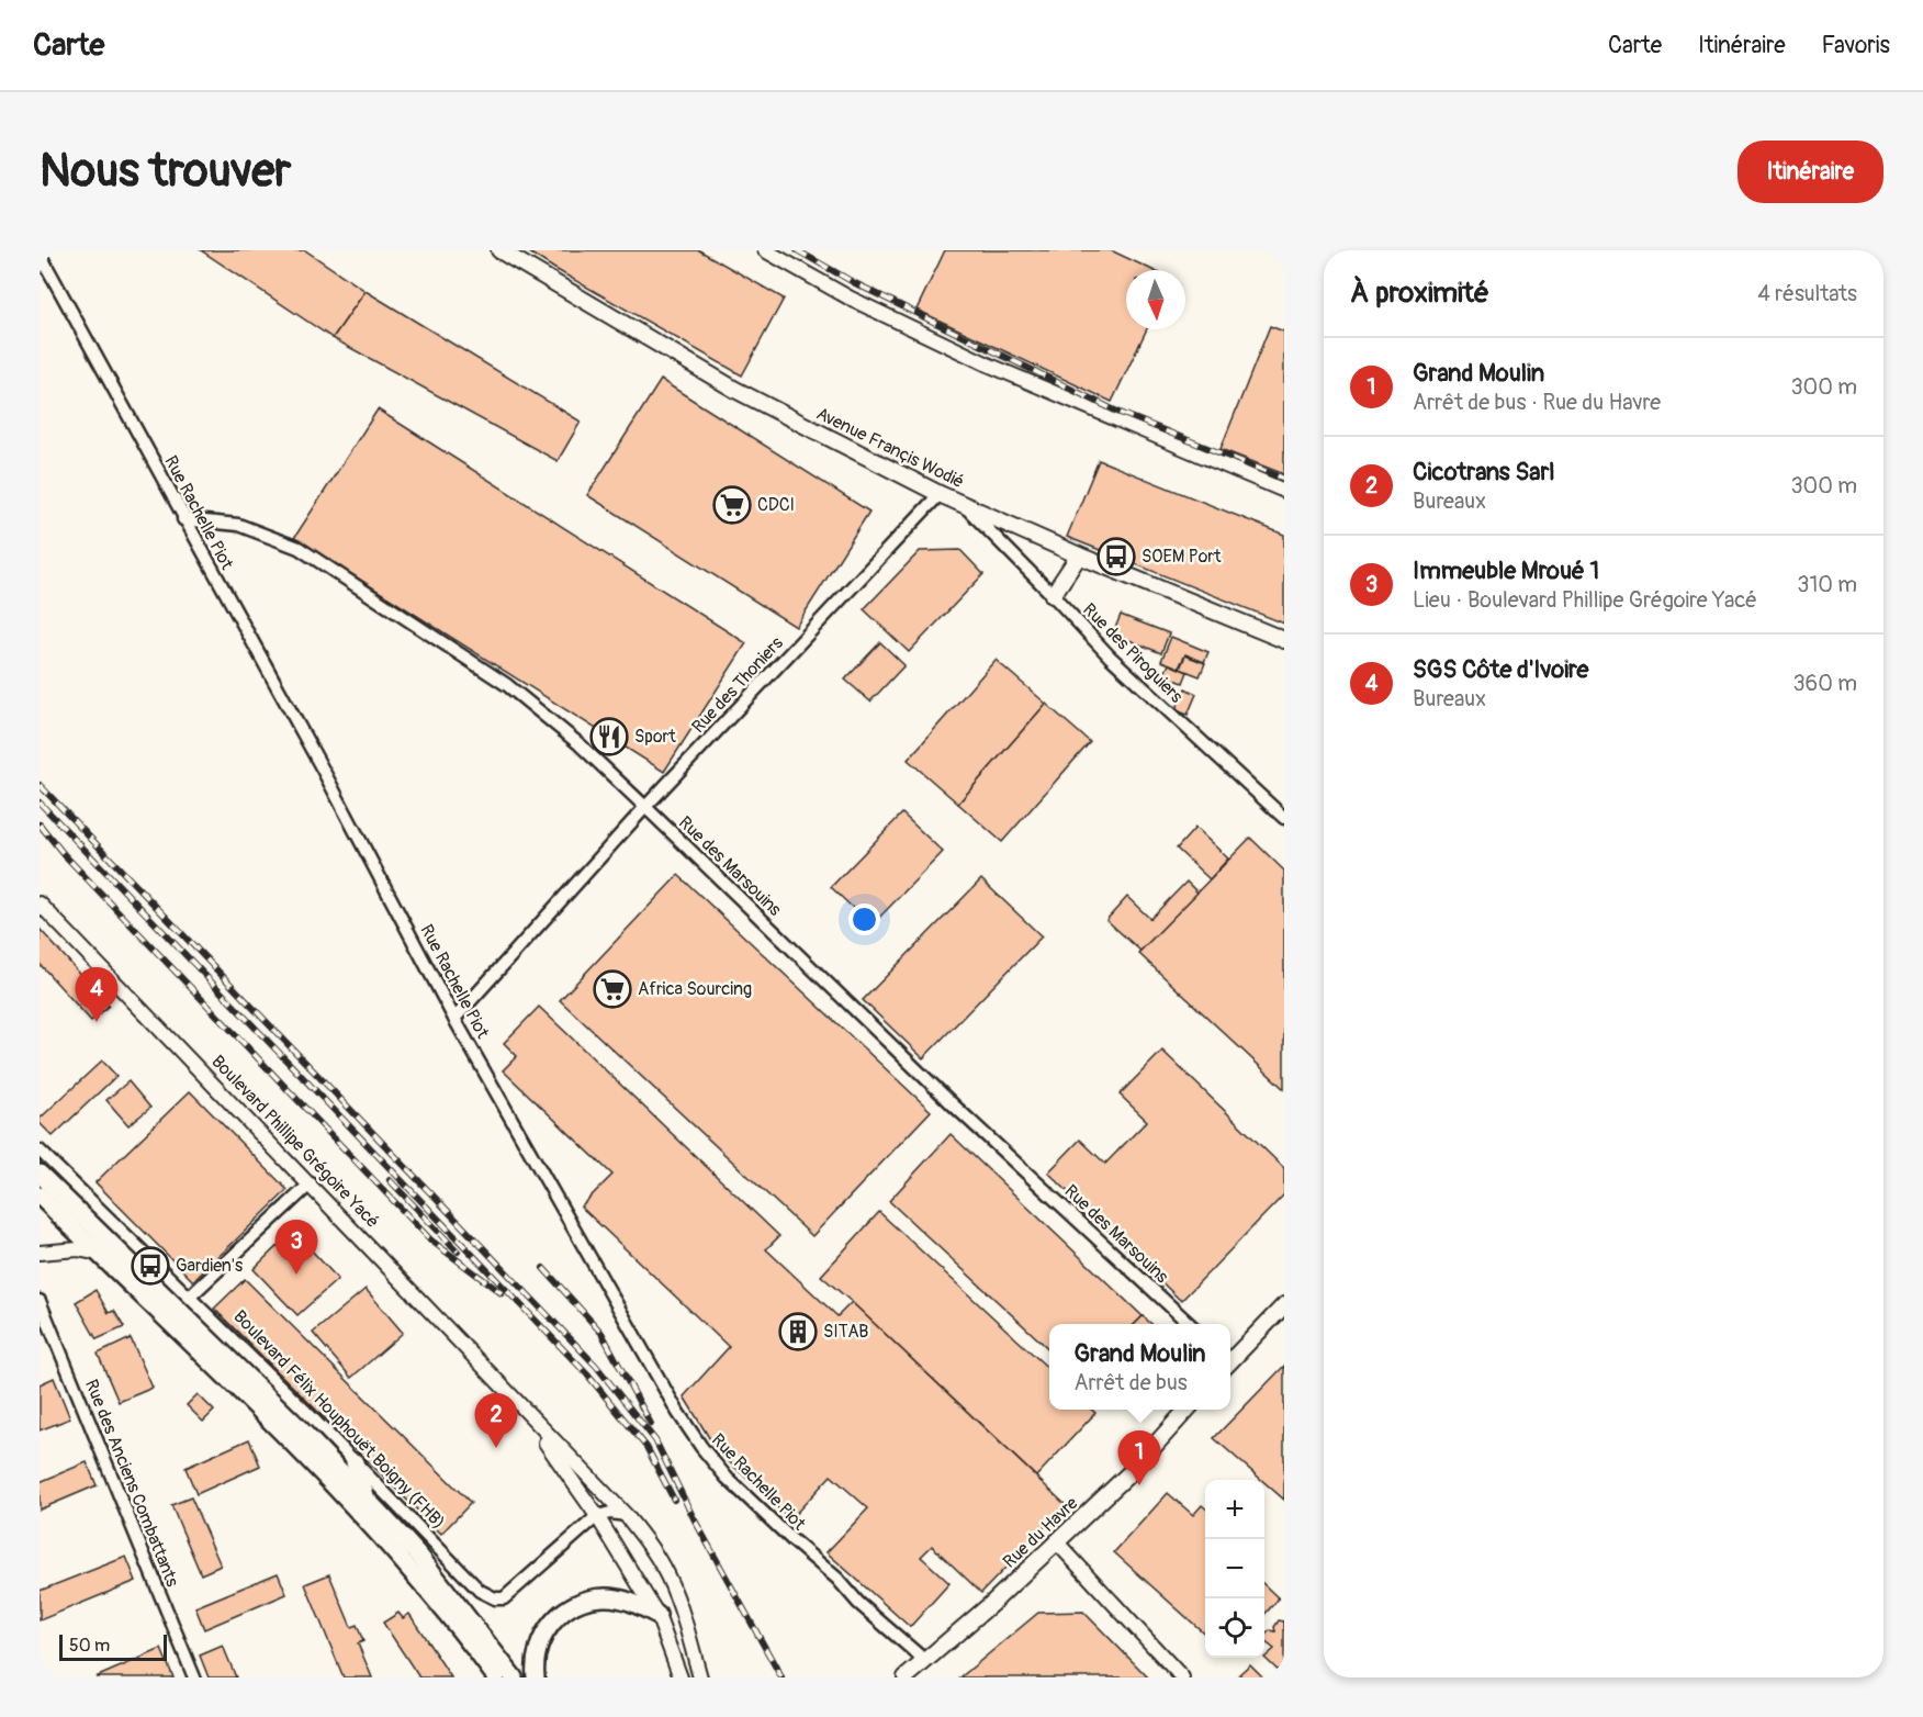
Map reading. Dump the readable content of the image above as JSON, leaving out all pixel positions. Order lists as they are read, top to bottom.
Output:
{
  "streets": {
    "main road": ["Avenue Françis Wodié", "Boulevard Félix Houphouët Boigny (FHB)", "Rue du Havre"],
    "street": [
      "Rue Rachelle Piot",
      "Rue des Piroguiers",
      "Rue des Thoniers",
      "Rue des Marsouins",
      "Boulevard Phillipe Grégoire Yacé",
      "Rue des Anciens Combattants"
    ]
  },
  "crossings": [
    ["Avenue Françis Wodié", "Rue des Piroguiers"],
    ["Avenue Françis Wodié", "Rue des Thoniers"],
    ["Rue Rachelle Piot", "Rue des Thoniers"],
    ["Rue Rachelle Piot", "Rue des Marsouins"],
    ["Rue Rachelle Piot", "Rue du Havre"],
    ["Rue des Thoniers", "Rue des Marsouins"],
    ["Boulevard Phillipe Grégoire Yacé", "Boulevard Félix Houphouët Boigny (FHB)"]
  ],
  "places": {
    "supermarket": ["CDCI", "Africa Sourcing"],
    "bus stop": ["SOEM Port", "Gardien's"],
    "restaurant": ["Sport"],
    "building": ["SITAB"]
  },
  "scale_bar": "50 m",
  "north": "bottom",
  "page": {
    "header": "Carte",
    "nav": ["Carte", "Itinéraire", "Favoris"],
    "buttons": "Itinéraire",
    "title": "Nous trouver",
    "heading": ["À proximité", "4 résultats"],
    "list": [
      {
        "mark": "1",
        "name": "Grand Moulin",
        "note": "Arrêt de bus · Rue du Havre",
        "value": "300 m"
      },
      {
        "mark": "2",
        "name": "Cicotrans Sarl",
        "note": "Bureaux",
        "value": "300 m"
      },
      {
        "mark": "3",
        "name": "Immeuble Mroué 1",
        "note": "Lieu · Boulevard Phillipe Grégoire Yacé",
        "value": "310 m"
      },
      {
        "mark": "4",
        "name": "SGS Côte d'Ivoire",
        "note": "Bureaux",
        "value": "360 m"
      }
    ],
    "pins": [
      "4",
      "3",
      "2",
      "1"
    ],
    "popup": ["Grand Moulin", "Arrêt de bus"],
    "map_buttons": ["+", "−"],
    "scale": "50 m"
  }
}
